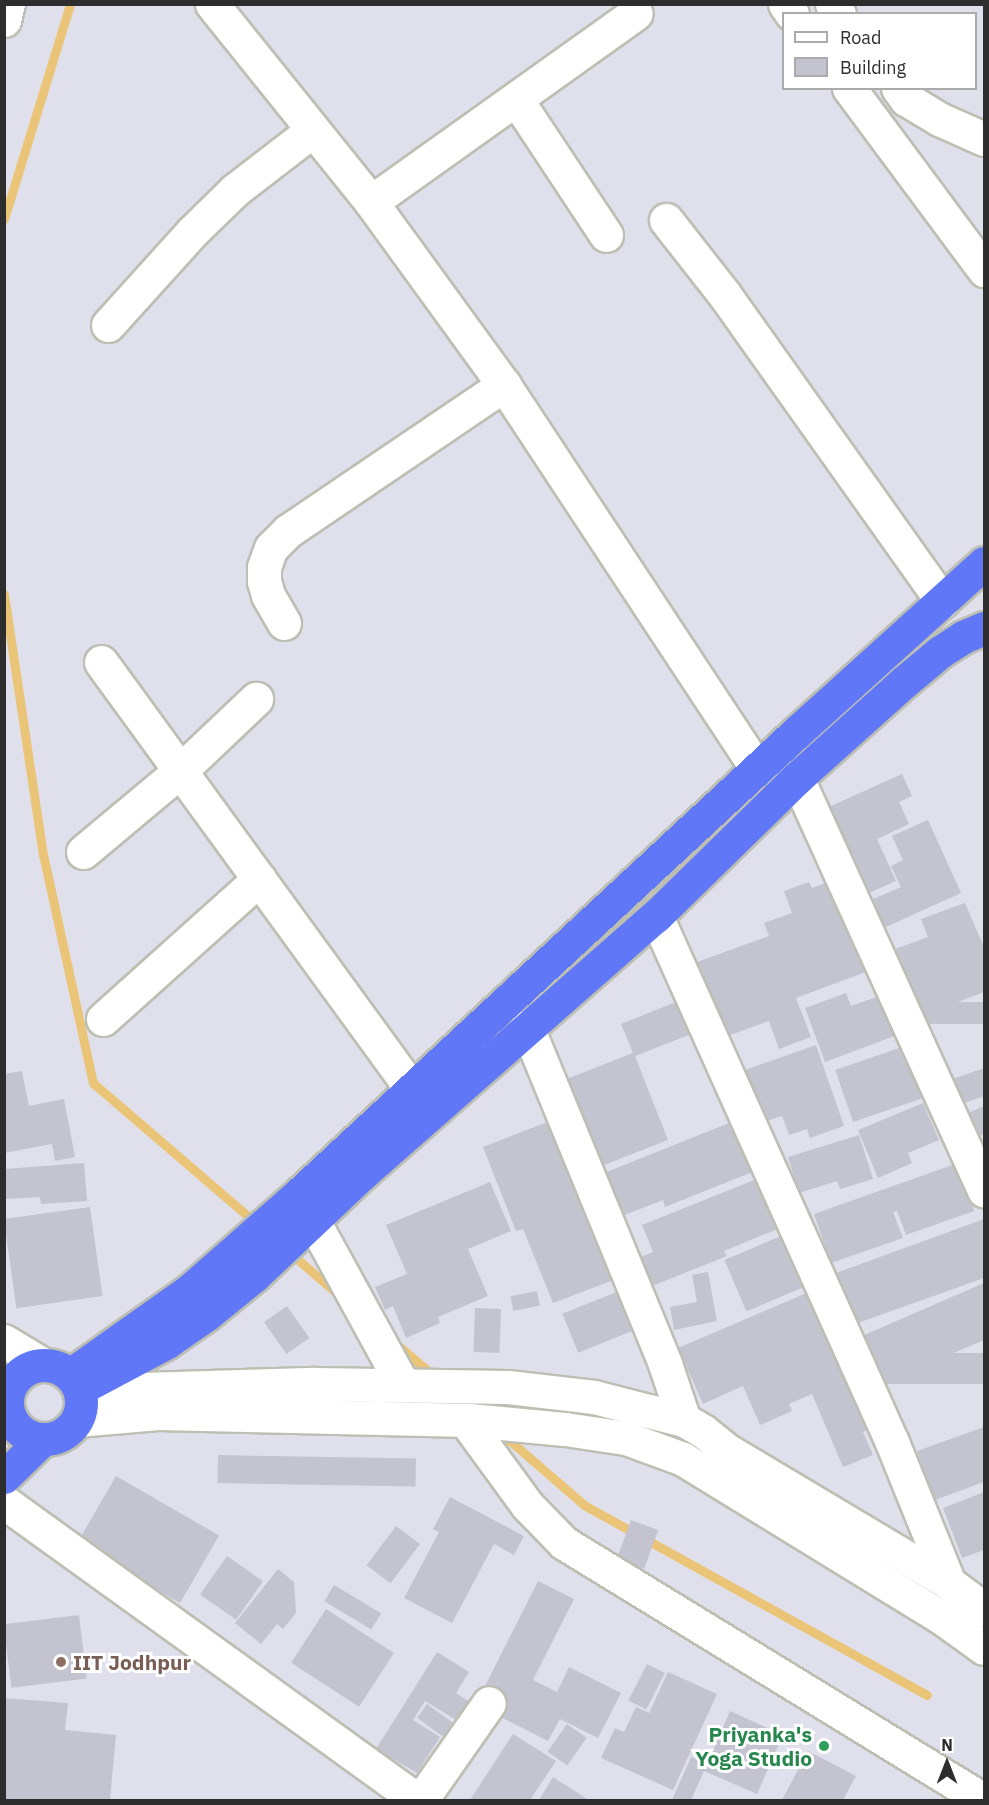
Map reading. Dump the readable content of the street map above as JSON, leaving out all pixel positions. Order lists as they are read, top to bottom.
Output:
{
  "places": ["IIT Jodhpur", "Priyanka's Yoga Studio"],
  "legend": ["Road", "Building"],
  "north": "top"
}
